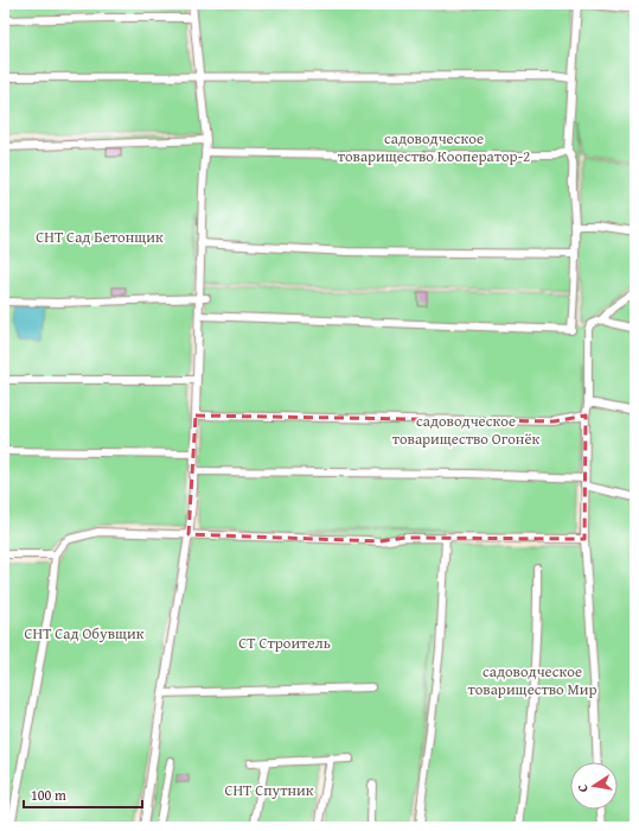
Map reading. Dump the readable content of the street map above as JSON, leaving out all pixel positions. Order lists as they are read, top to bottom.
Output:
{
  "parks": [
    "садоводческое товарищество Кооператор-2",
    "СНТ Сад Бетонщик",
    "садоводческое товарищество Огонёк",
    "СНТ Сад Обувщик",
    "СТ Строитель",
    "садоводческое товарищество Мир",
    "СНТ Спутник"
  ],
  "scale_bar": "100 m",
  "north": "left"
}
